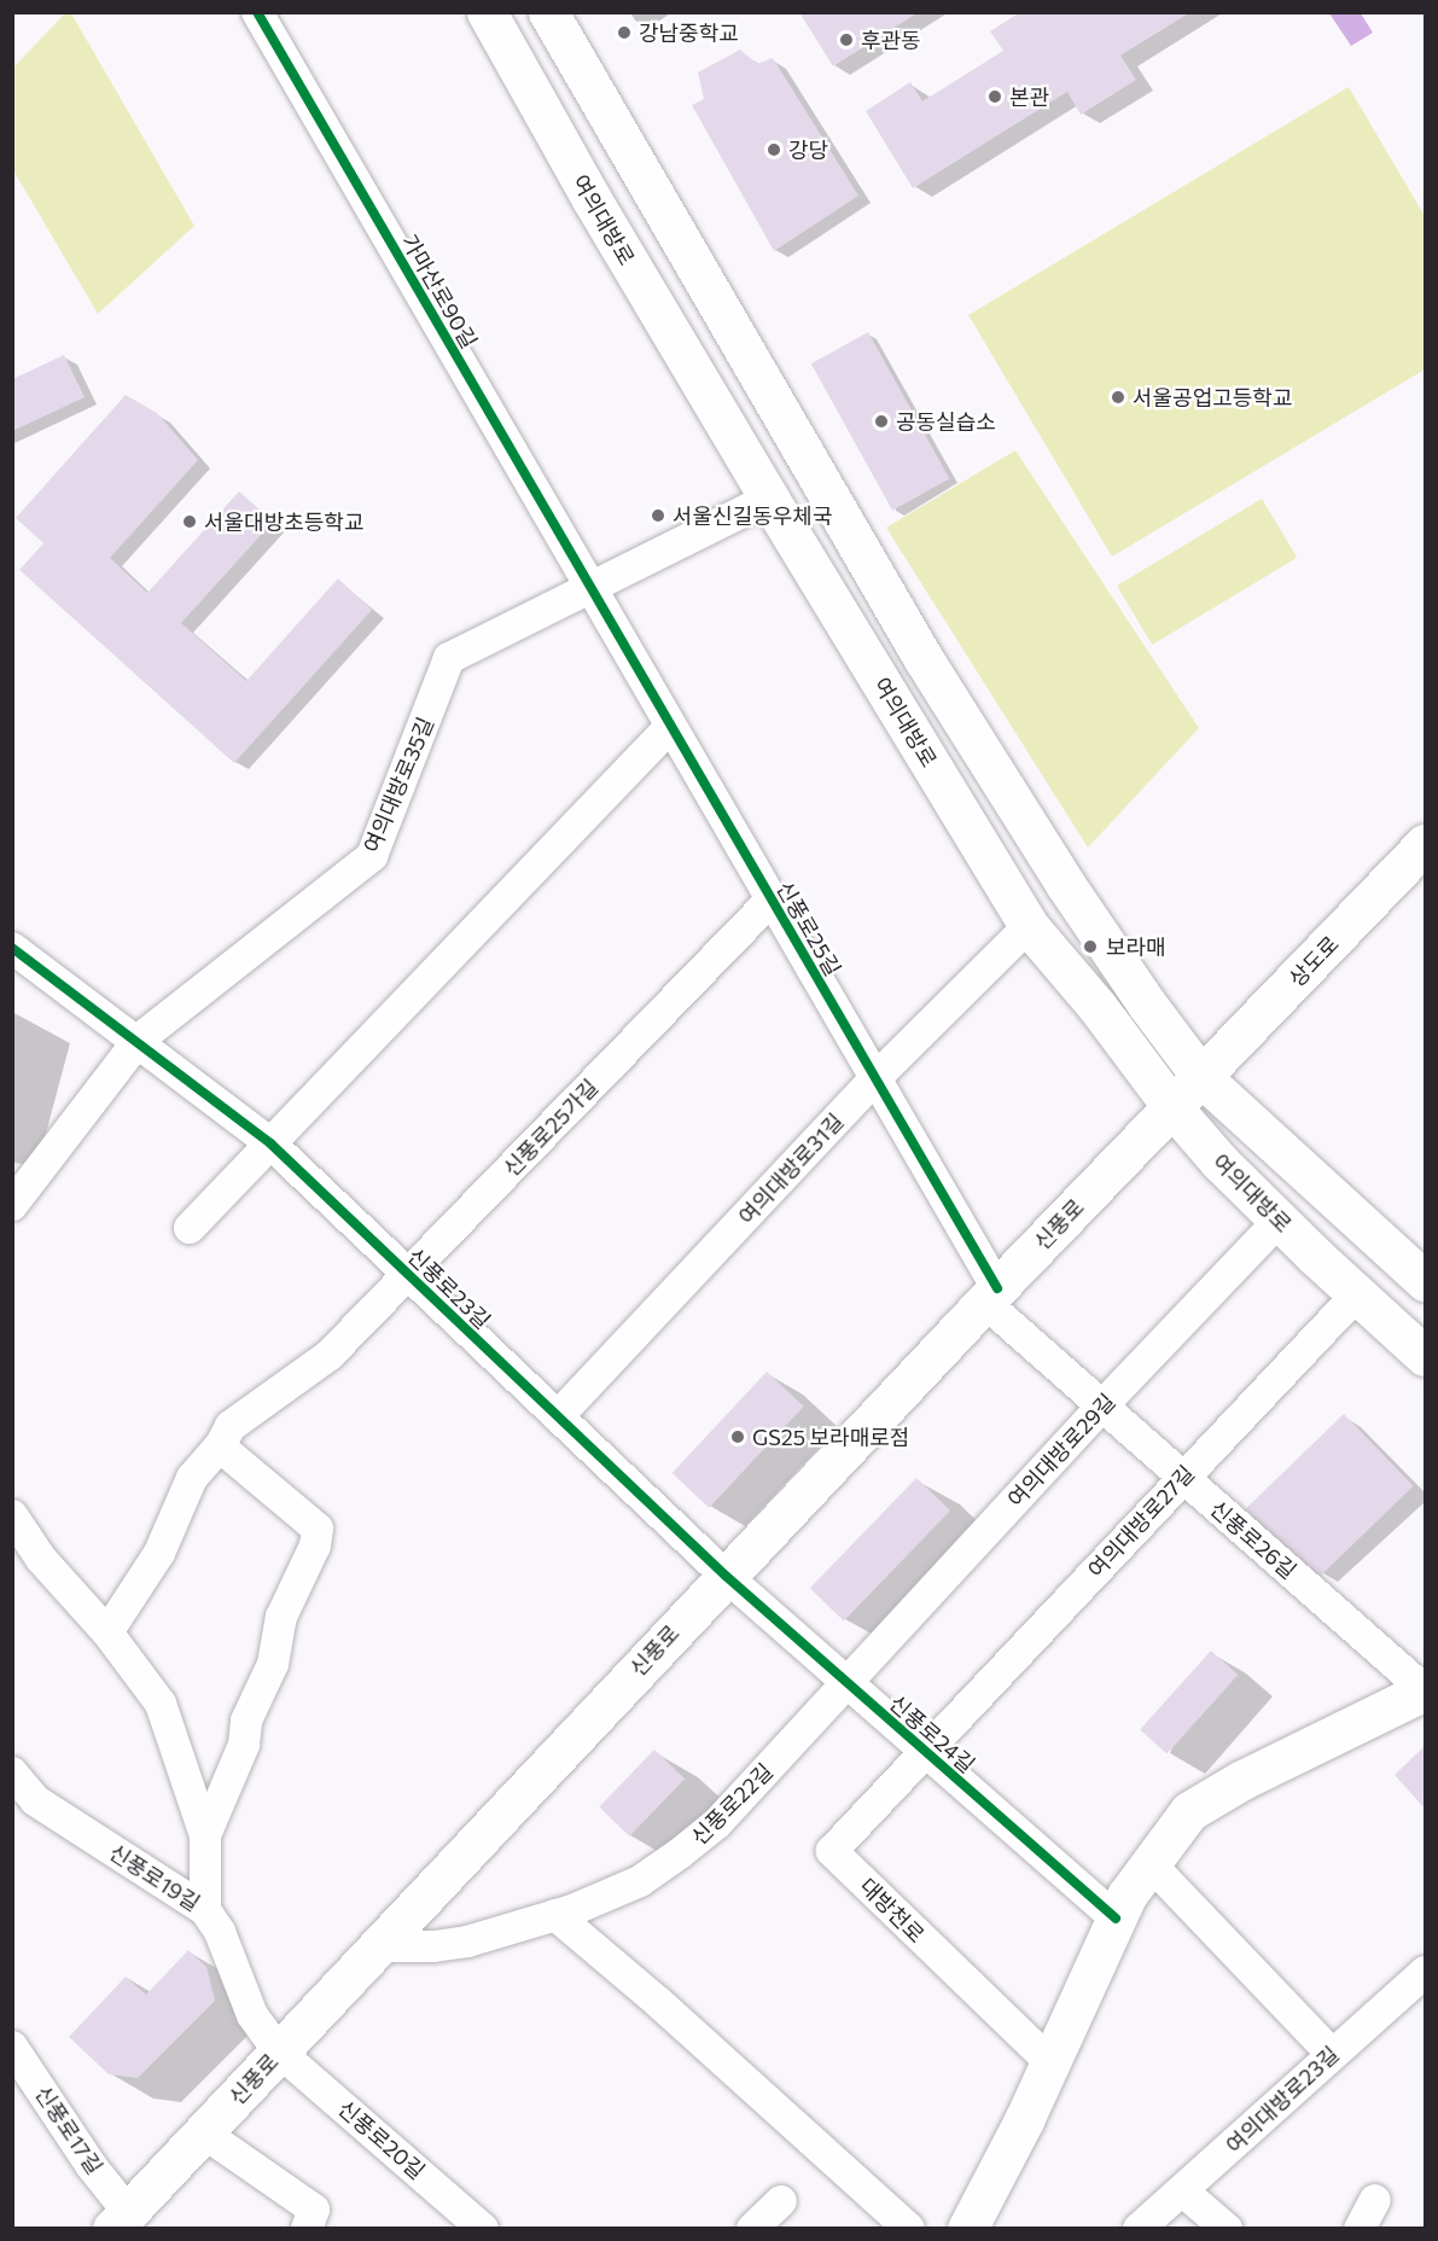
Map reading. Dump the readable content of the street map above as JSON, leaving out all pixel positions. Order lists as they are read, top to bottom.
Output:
{
  "streets": {
    "main road": ["여의대방로", "상도로", "신풍로"],
    "street": [
      "가마산로90길",
      "여의대방로35길",
      "신풍로25길",
      "신풍로25가길",
      "여의대방로31길",
      "신풍로23길",
      "여의대방로29길",
      "여의대방로27길",
      "신풍로26길",
      "신풍로24길",
      "신풍로22길",
      "신풍로19길",
      "대방천로",
      "여의대방로23길",
      "신풍로17길",
      "신풍로20길"
    ]
  },
  "crossings": [
    ["여의대방로", "여의대방로35길"],
    ["여의대방로", "여의대방로31길"],
    ["여의대방로", "신풍로"],
    ["여의대방로", "여의대방로29길"],
    ["여의대방로", "여의대방로27길"],
    ["가마산로90길", "여의대방로35길"],
    ["가마산로90길", "신풍로25길"],
    ["여의대방로35길", "신풍로25길"],
    ["여의대방로35길", "신풍로23길"],
    ["신풍로25길", "신풍로25가길"],
    ["신풍로25길", "여의대방로31길"],
    ["신풍로25길", "신풍로"],
    ["신풍로25길", "신풍로26길"],
    ["상도로", "신풍로"],
    ["신풍로25가길", "신풍로23길"],
    ["여의대방로31길", "신풍로23길"],
    ["신풍로", "신풍로23길"],
    ["신풍로", "신풍로26길"],
    ["신풍로", "신풍로24길"],
    ["신풍로", "신풍로22길"],
    ["신풍로", "신풍로19길"],
    ["신풍로", "신풍로17길"],
    ["신풍로", "신풍로20길"],
    ["신풍로23길", "신풍로24길"],
    ["여의대방로29길", "신풍로26길"],
    ["여의대방로29길", "신풍로24길"],
    ["여의대방로29길", "신풍로22길"],
    ["여의대방로27길", "신풍로26길"],
    ["여의대방로27길", "신풍로24길"],
    ["여의대방로27길", "대방천로"],
    ["신풍로24길", "신풍로22길"],
    ["신풍로24길", "대방천로"],
    ["신풍로19길", "신풍로20길"]
  ],
  "places": [
    "강남중학교",
    "후관동",
    "본관",
    "강당",
    "서울공업고등학교",
    "공동실습소",
    "서울신길동우체국",
    "서울대방초등학교",
    "보라매",
    "GS25 보라매로점"
  ]
}
